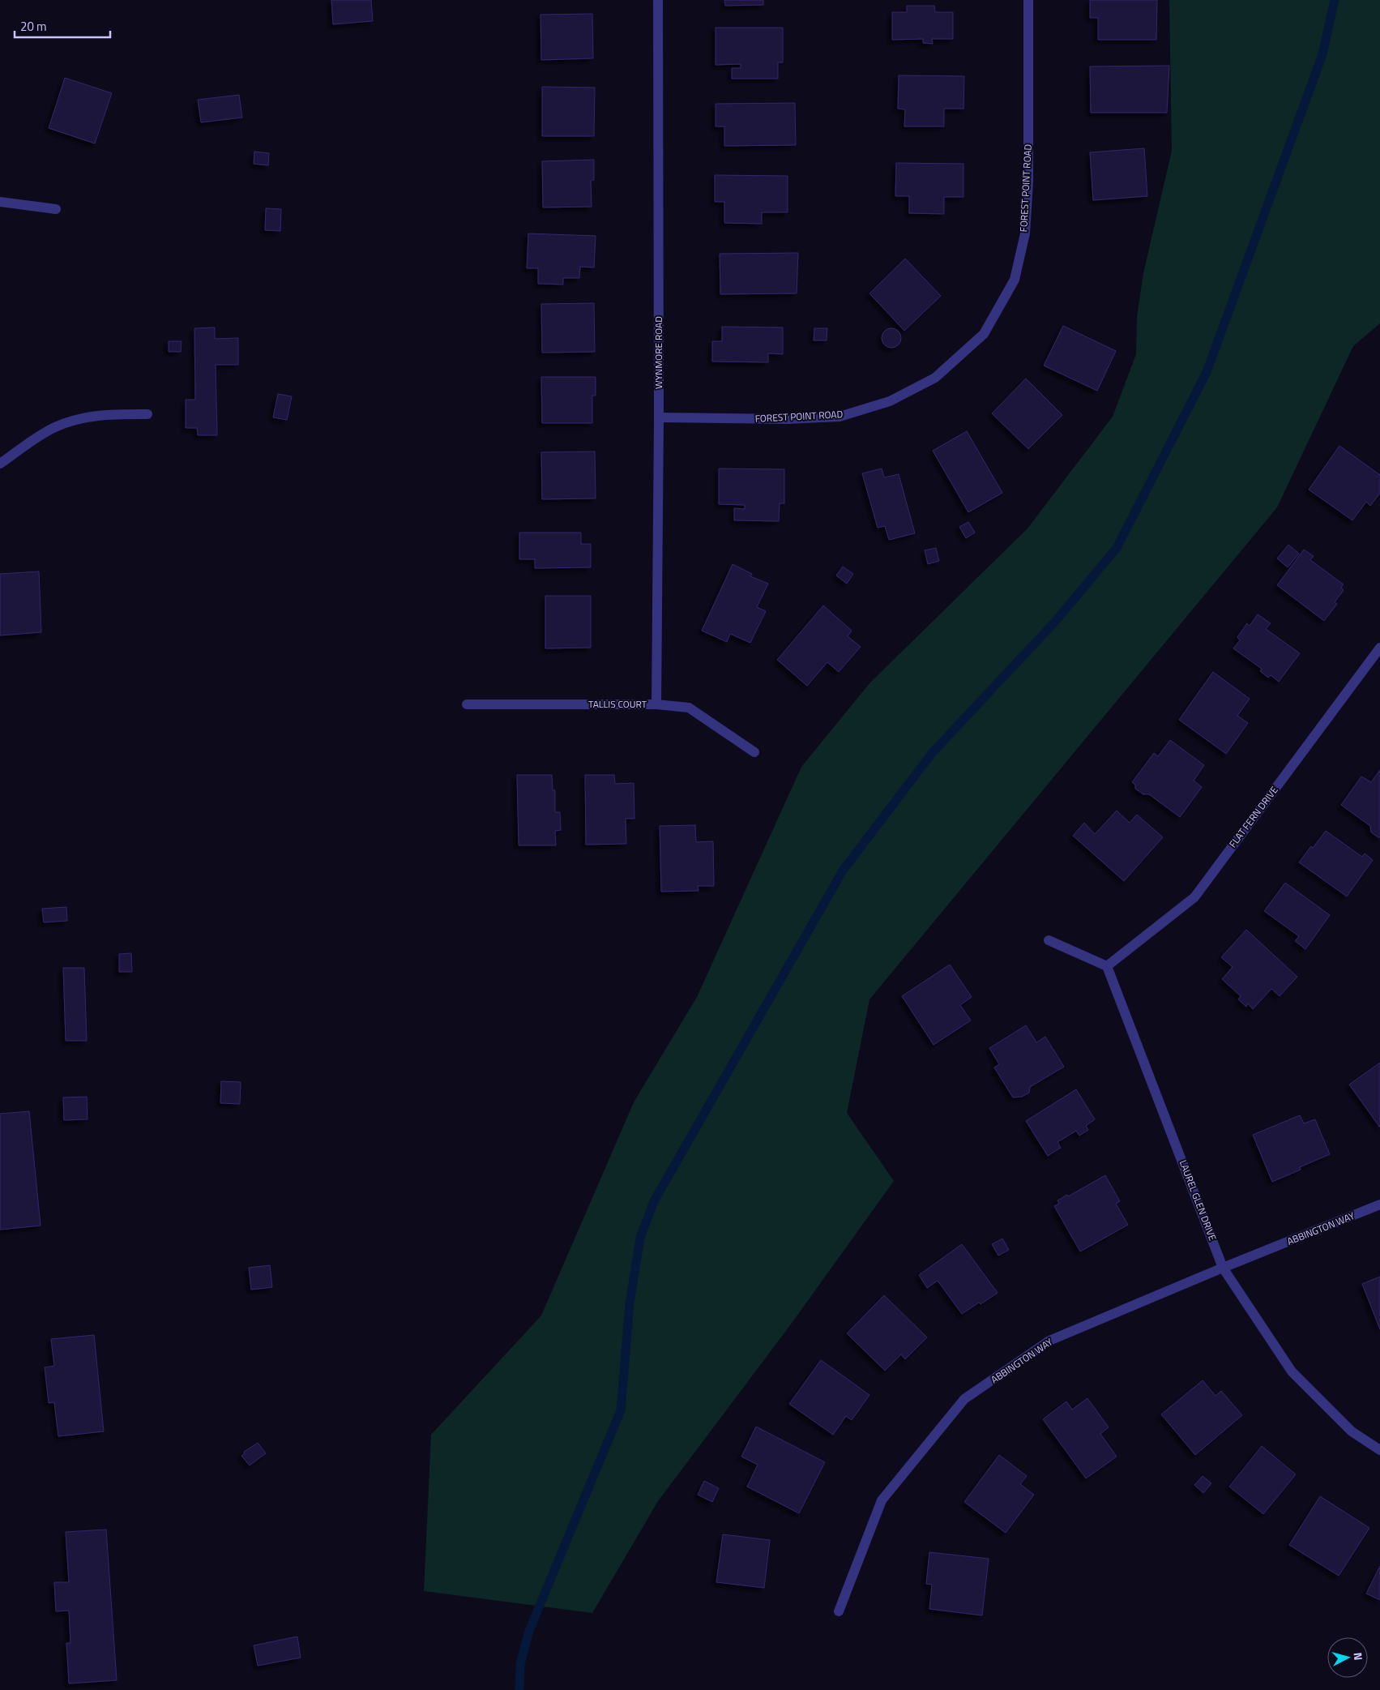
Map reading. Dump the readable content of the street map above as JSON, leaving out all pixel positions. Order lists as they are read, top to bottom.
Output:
{
  "streets": {
    "street": [
      "FOREST POINT ROAD",
      "WYNMORE ROAD",
      "TALLIS COURT",
      "FLAT FERN DRIVE",
      "LAUREL GLEN DRIVE",
      "ABBINGTON WAY"
    ]
  },
  "crossings": [
    ["FOREST POINT ROAD", "WYNMORE ROAD"],
    ["WYNMORE ROAD", "TALLIS COURT"],
    ["FLAT FERN DRIVE", "LAUREL GLEN DRIVE"],
    ["LAUREL GLEN DRIVE", "ABBINGTON WAY"]
  ],
  "scale_bar": "20 m",
  "north": "right"
}
